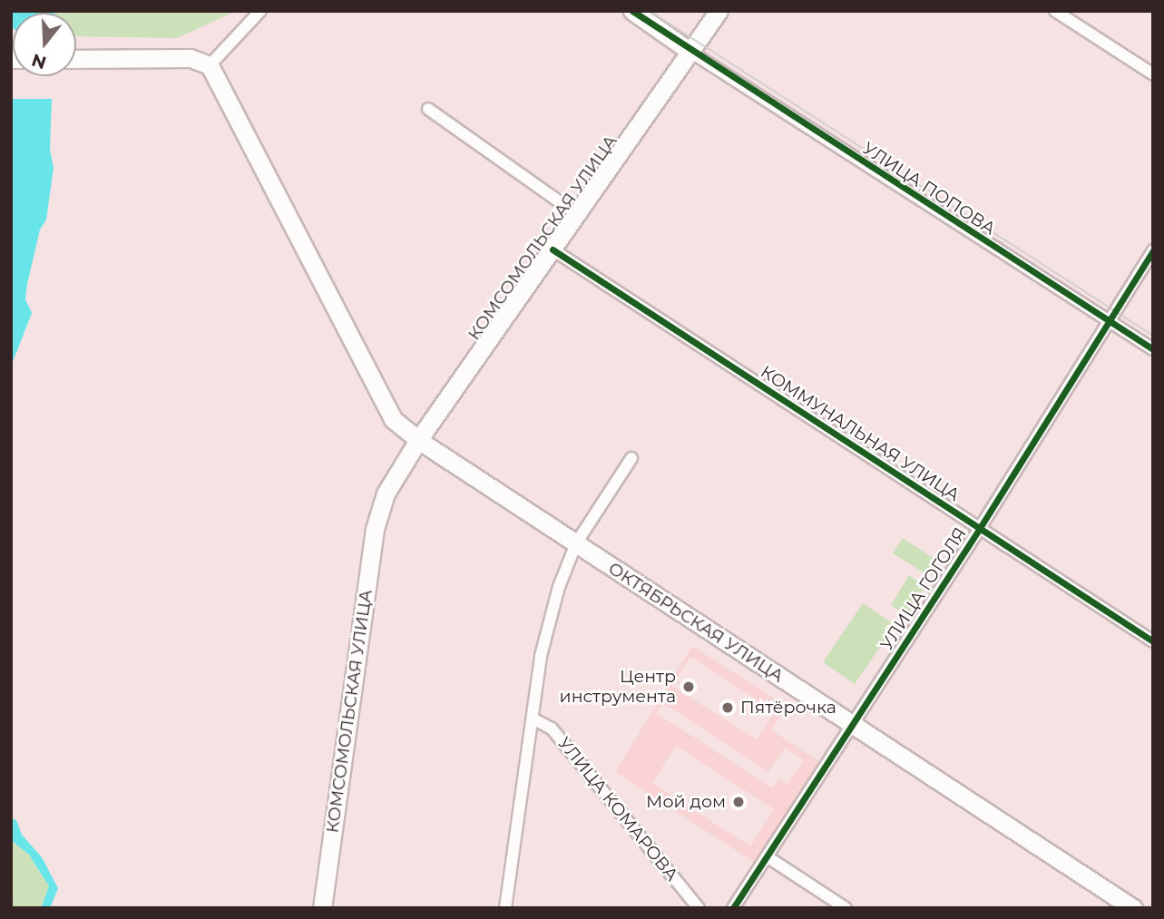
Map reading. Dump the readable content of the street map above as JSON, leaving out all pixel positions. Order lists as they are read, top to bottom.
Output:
{
  "streets": {
    "main road": ["КОМСОМОЛЬСКАЯ УЛИЦА", "ОКТЯБРЬСКАЯ УЛИЦА"],
    "street": [
      "УЛИЦА ПОПОВА",
      "КОММУНАЛЬНАЯ УЛИЦА",
      "УЛИЦА ГОГОЛЯ",
      "УЛИЦА КОМАРОВА"
    ]
  },
  "crossings": [
    ["УЛИЦА ПОПОВА", "КОМСОМОЛЬСКАЯ УЛИЦА"],
    ["УЛИЦА ПОПОВА", "УЛИЦА ГОГОЛЯ"],
    ["КОМСОМОЛЬСКАЯ УЛИЦА", "КОММУНАЛЬНАЯ УЛИЦА"],
    ["КОМСОМОЛЬСКАЯ УЛИЦА", "ОКТЯБРЬСКАЯ УЛИЦА"],
    ["КОММУНАЛЬНАЯ УЛИЦА", "УЛИЦА ГОГОЛЯ"],
    ["УЛИЦА ГОГОЛЯ", "ОКТЯБРЬСКАЯ УЛИЦА"]
  ],
  "places": ["Центр инструмента", "Пятёрочка", "Мой дом"],
  "north": "bottom"
}
